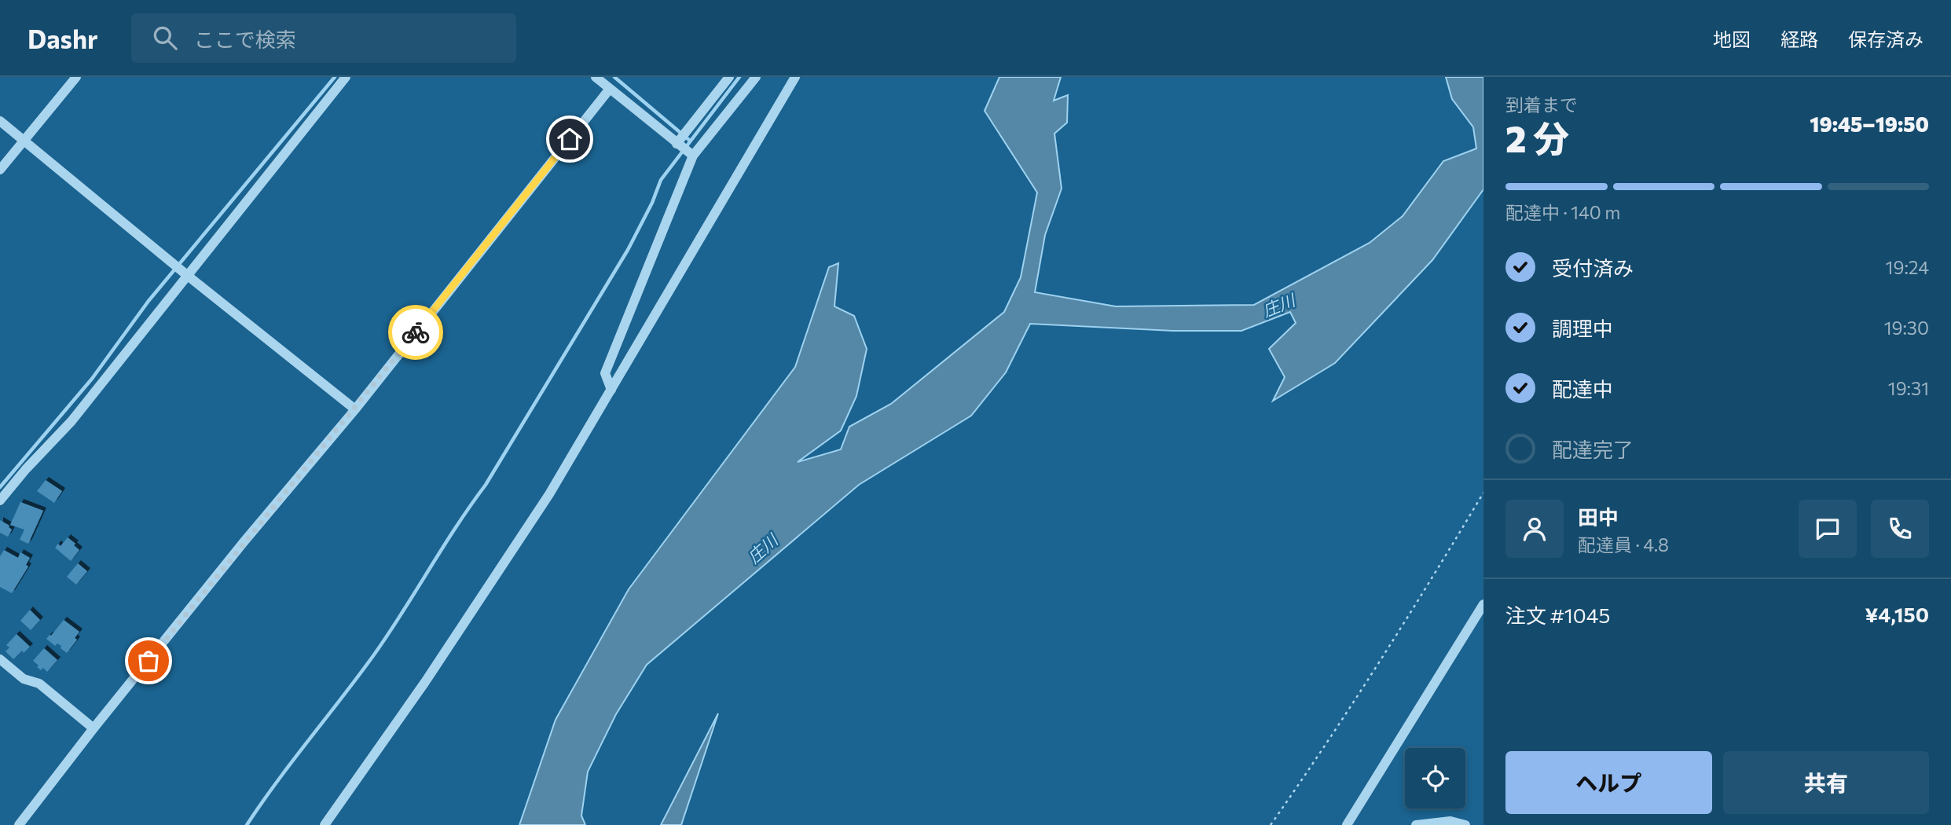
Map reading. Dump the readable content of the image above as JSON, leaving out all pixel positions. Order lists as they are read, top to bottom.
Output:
{
  "water": ["庄川"],
  "page": {
    "header": "Dashr",
    "search": "ここで検索",
    "nav": ["地図", "経路", "保存済み"],
    "heading": ["2 分", "到着まで", "19:45–19:50"],
    "panel": [
      "田中",
      "配達員 · 4.8",
      "注文 #1045",
      "¥4,150"
    ],
    "bar": "配達中 · 140 m",
    "list": [
      ["受付済み", "19:24"],
      ["調理中", "19:30"],
      ["配達中", "19:31"],
      "配達完了"
    ],
    "buttons": ["ヘルプ", "共有"]
  }
}
